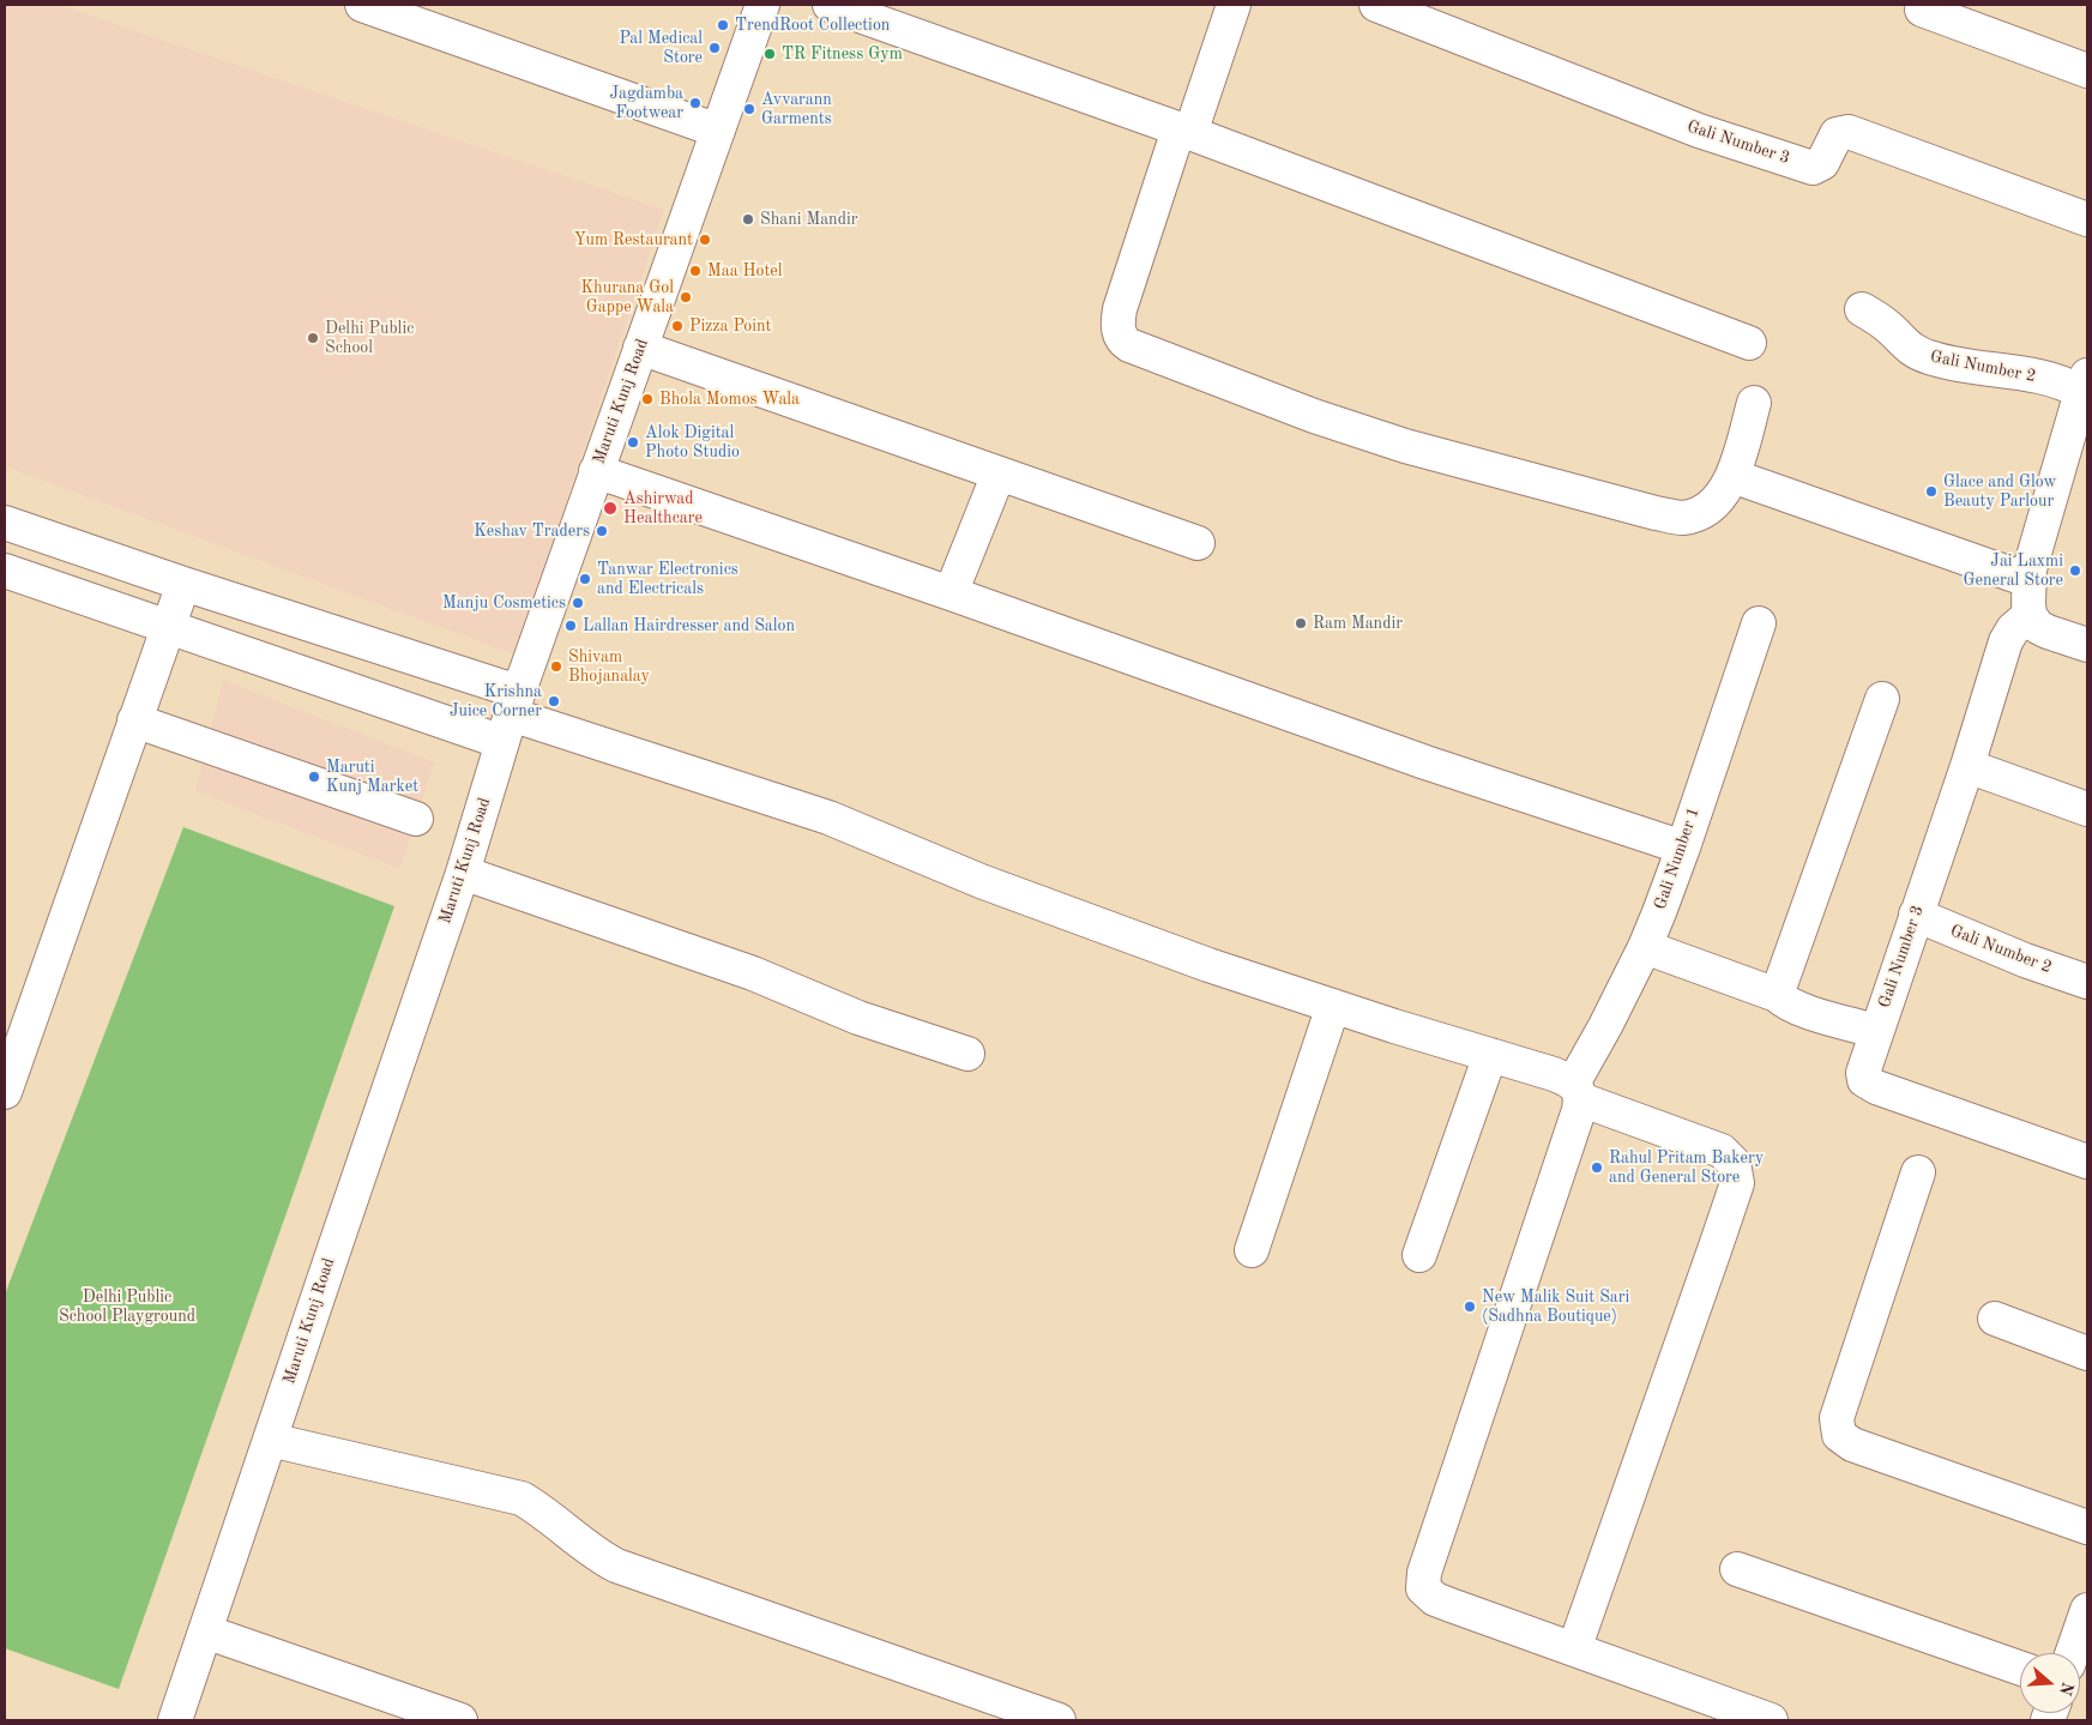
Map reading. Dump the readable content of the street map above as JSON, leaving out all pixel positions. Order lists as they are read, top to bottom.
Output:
{
  "streets": {
    "street": [
      "Gali Number 3",
      "Gali Number 2",
      "Maruti Kunj Road",
      "Gali Number 1"
    ]
  },
  "crossings": [
    ["Gali Number 3", "Gali Number 2"]
  ],
  "parks": ["Delhi Public School Playground"],
  "places": [
    "TrendRoot Collection",
    "Pal Medical Store",
    "TR Fitness Gym",
    "Jagdamba Footwear",
    "Avvarann Garments",
    "Shani Mandir",
    "Yum Restaurant",
    "Maa Hotel",
    "Khurana Gol Gappe Wala",
    "Pizza Point",
    "Delhi Public School",
    "Bhola Momos Wala",
    "Alok Digital Photo Studio",
    "Glace and Glow Beauty Parlour",
    "Ashirwad Healthcare",
    "Keshav Traders",
    "Jai Laxmi General Store",
    "Tanwar Electronics and Electricals",
    "Manju Cosmetics",
    "Ram Mandir",
    "Lallan Hairdresser and Salon",
    "Shivam Bhojanalay",
    "Krishna Juice Corner",
    "Maruti Kunj Market",
    "Rahul Pritam Bakery and General Store",
    "New Malik Suit Sari (Sadhna Boutique)"
  ],
  "north": "right"
}
